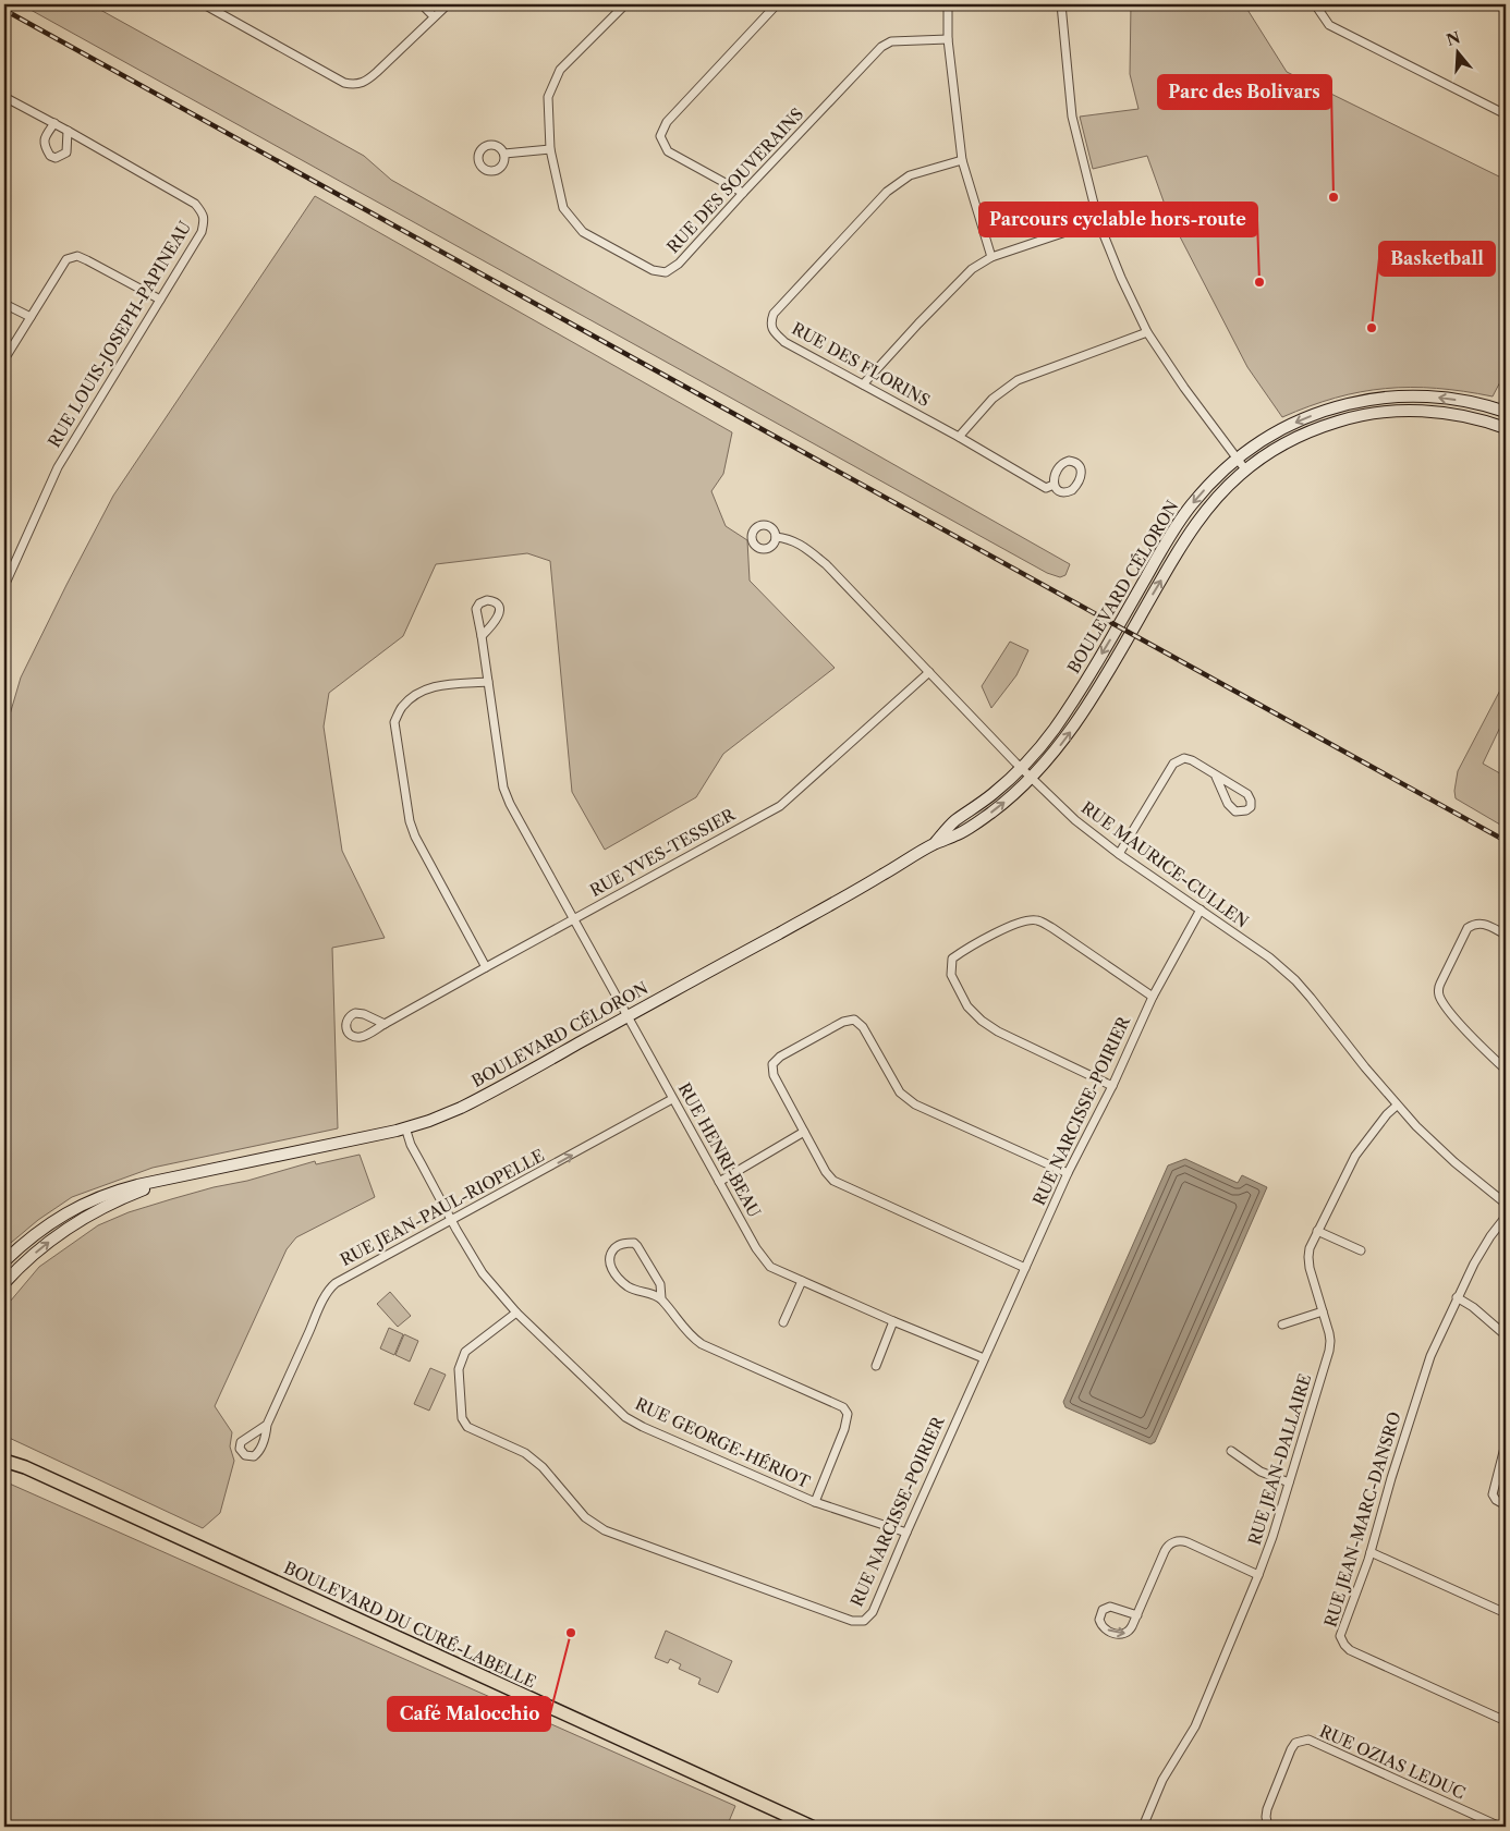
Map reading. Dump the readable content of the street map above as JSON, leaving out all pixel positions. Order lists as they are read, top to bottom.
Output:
{
  "streets": {
    "main road": ["BOULEVARD DU CURÉ-LABELLE"],
    "street": [
      "RUE DES SOUVERAINS",
      "RUE LOUIS-JOSEPH-PAPINEAU",
      "RUE DES FLORINS",
      "BOULEVARD CÉLORON",
      "RUE YVES-TESSIER",
      "RUE MAURICE-CULLEN",
      "RUE NARCISSE-POIRIER",
      "RUE HENRI-BEAU",
      "RUE JEAN-PAUL-RIOPELLE",
      "RUE GEORGE-HÉRIOT",
      "RUE JEAN-DALLAIRE",
      "RUE JEAN-MARC-DANSRO",
      "RUE OZIAS LEDUC"
    ]
  },
  "crossings": [
    ["BOULEVARD CÉLORON", "RUE MAURICE-CULLEN"],
    ["BOULEVARD CÉLORON", "RUE HENRI-BEAU"],
    ["BOULEVARD CÉLORON", "RUE GEORGE-HÉRIOT"],
    ["RUE YVES-TESSIER", "RUE MAURICE-CULLEN"],
    ["RUE YVES-TESSIER", "RUE HENRI-BEAU"],
    ["RUE MAURICE-CULLEN", "RUE NARCISSE-POIRIER"],
    ["RUE MAURICE-CULLEN", "RUE JEAN-DALLAIRE"],
    ["RUE NARCISSE-POIRIER", "RUE HENRI-BEAU"],
    ["RUE NARCISSE-POIRIER", "RUE GEORGE-HÉRIOT"],
    ["RUE HENRI-BEAU", "RUE JEAN-PAUL-RIOPELLE"],
    ["RUE JEAN-PAUL-RIOPELLE", "RUE GEORGE-HÉRIOT"]
  ],
  "one_way": ["RUE JEAN-PAUL-RIOPELLE"],
  "places": [
    "Parc des Bolivars",
    "Parcours cyclable hors-route",
    "Basketball",
    "Café Malocchio"
  ],
  "north": "top"
}
